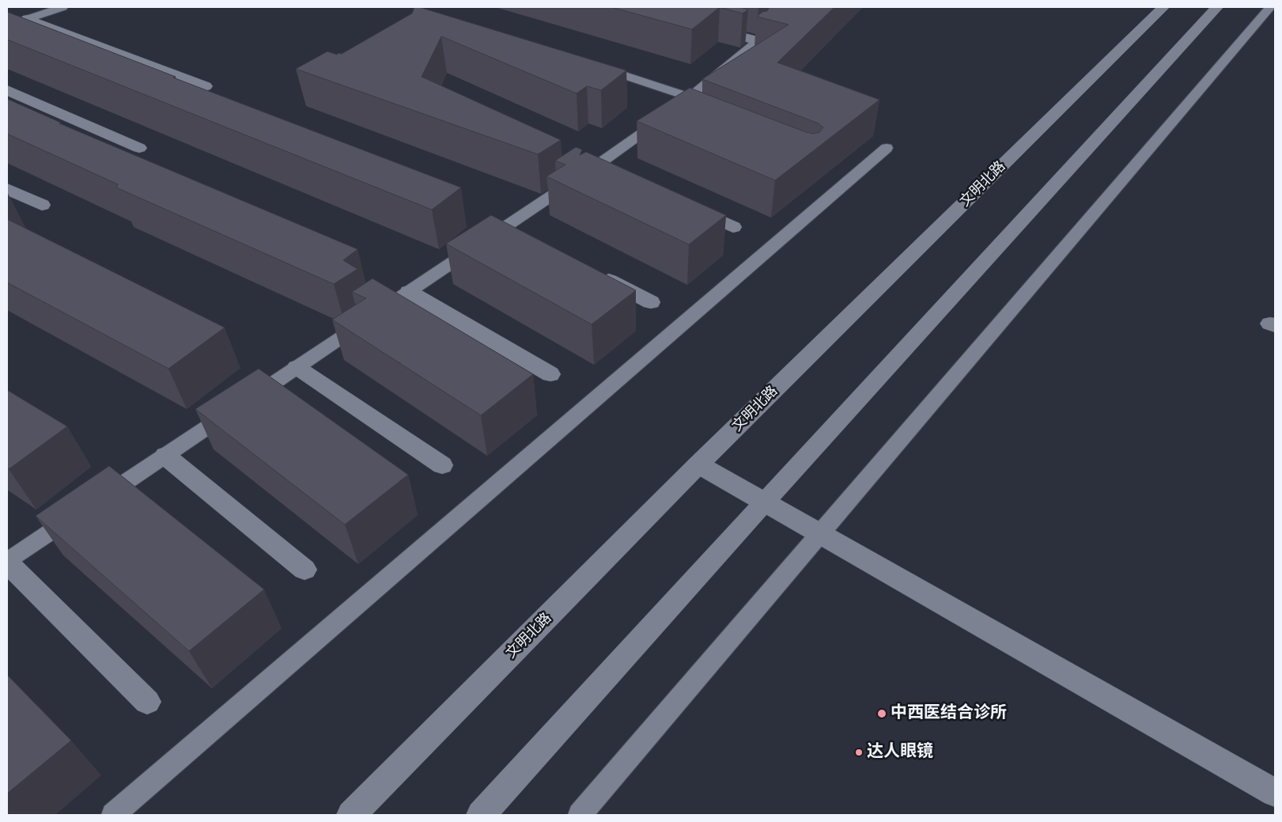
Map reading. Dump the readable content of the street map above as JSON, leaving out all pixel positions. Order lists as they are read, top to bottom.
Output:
{
  "streets": {
    "street": ["文明北路"]
  },
  "places": ["中西医结合诊所", "达人眼镜"]
}
